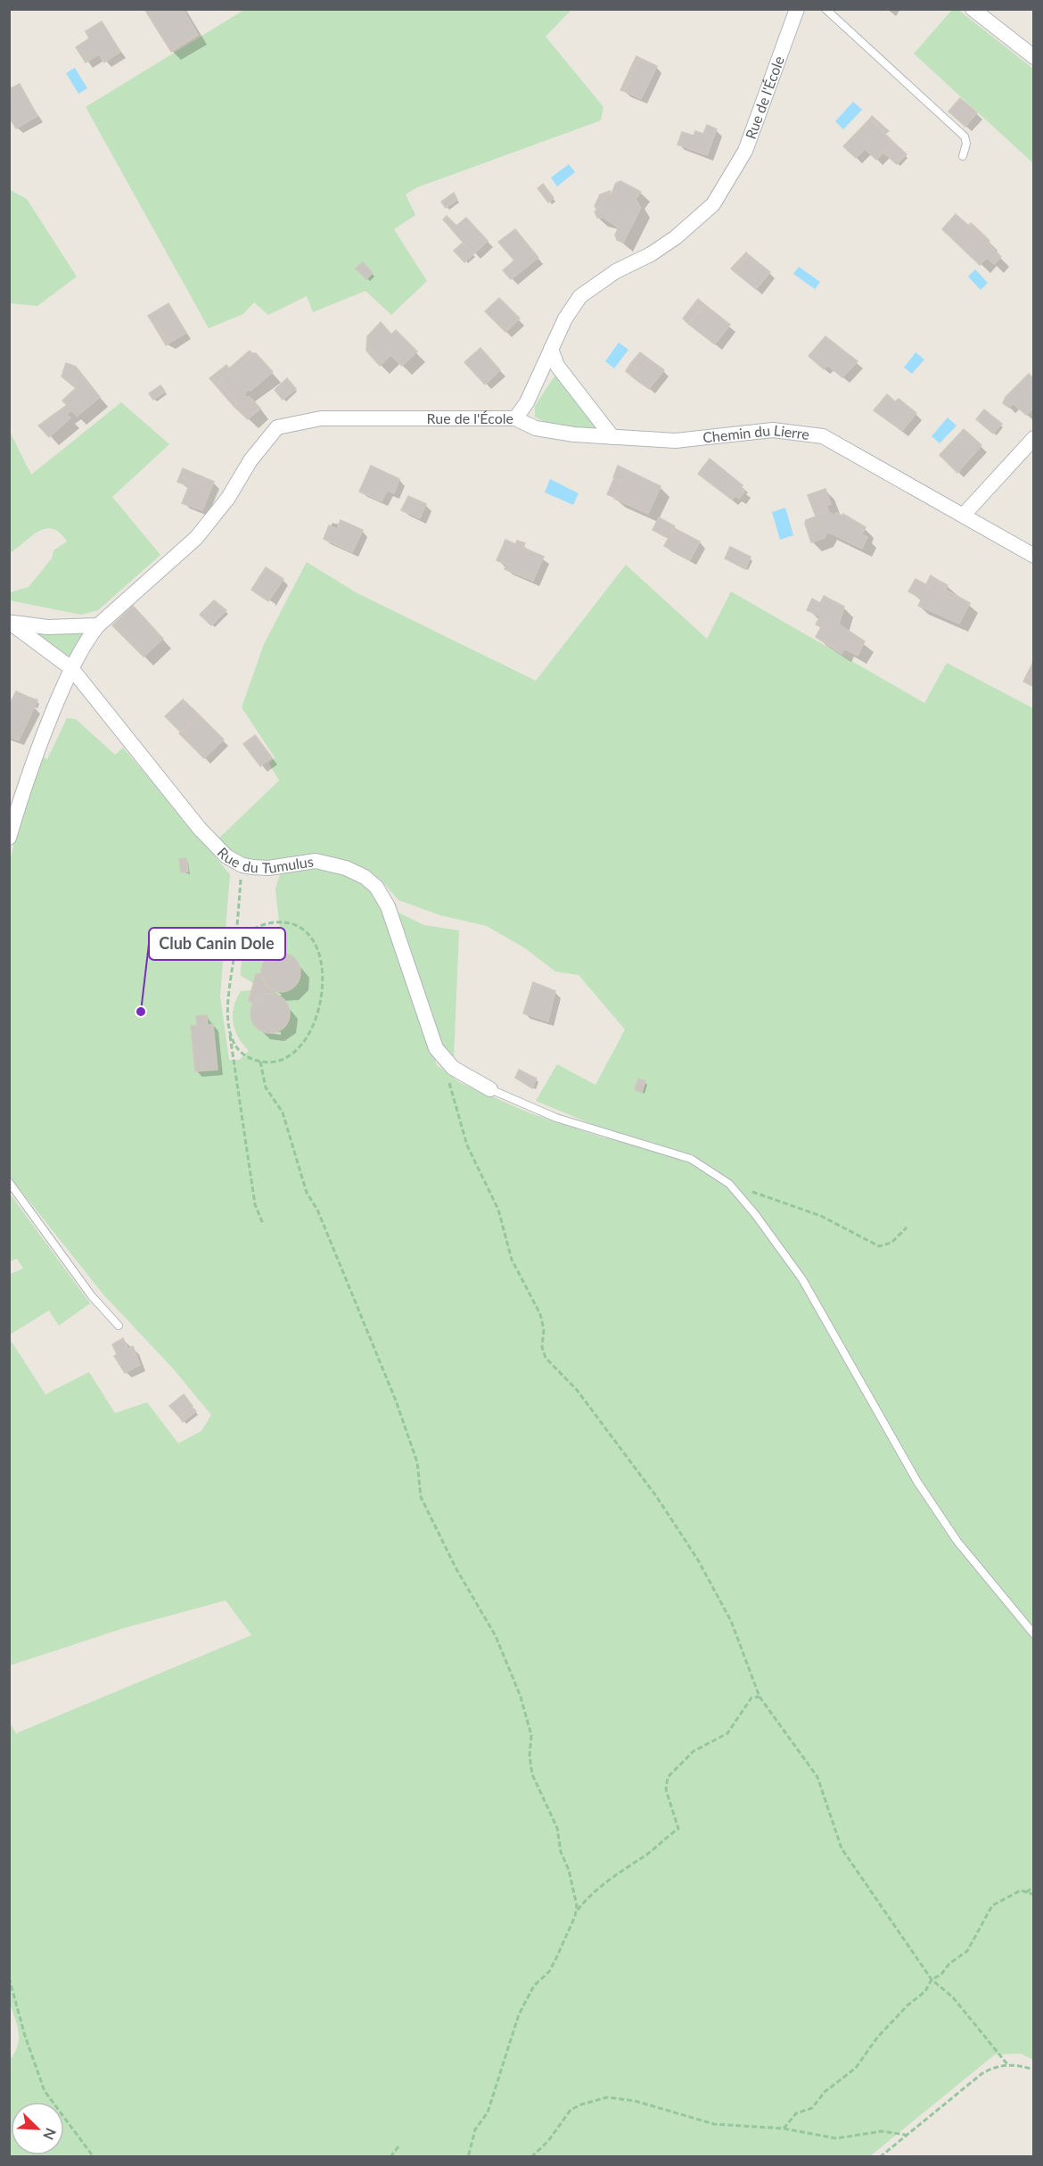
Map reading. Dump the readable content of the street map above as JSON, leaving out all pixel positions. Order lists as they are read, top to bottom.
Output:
{
  "streets": {
    "street": ["Rue de l'École", "Chemin du Lierre", "Rue du Tumulus"]
  },
  "crossings": [
    ["Rue de l'École", "Chemin du Lierre"],
    ["Rue de l'École", "Rue du Tumulus"]
  ],
  "places": ["Club Canin Dole"],
  "north": "bottom right"
}
